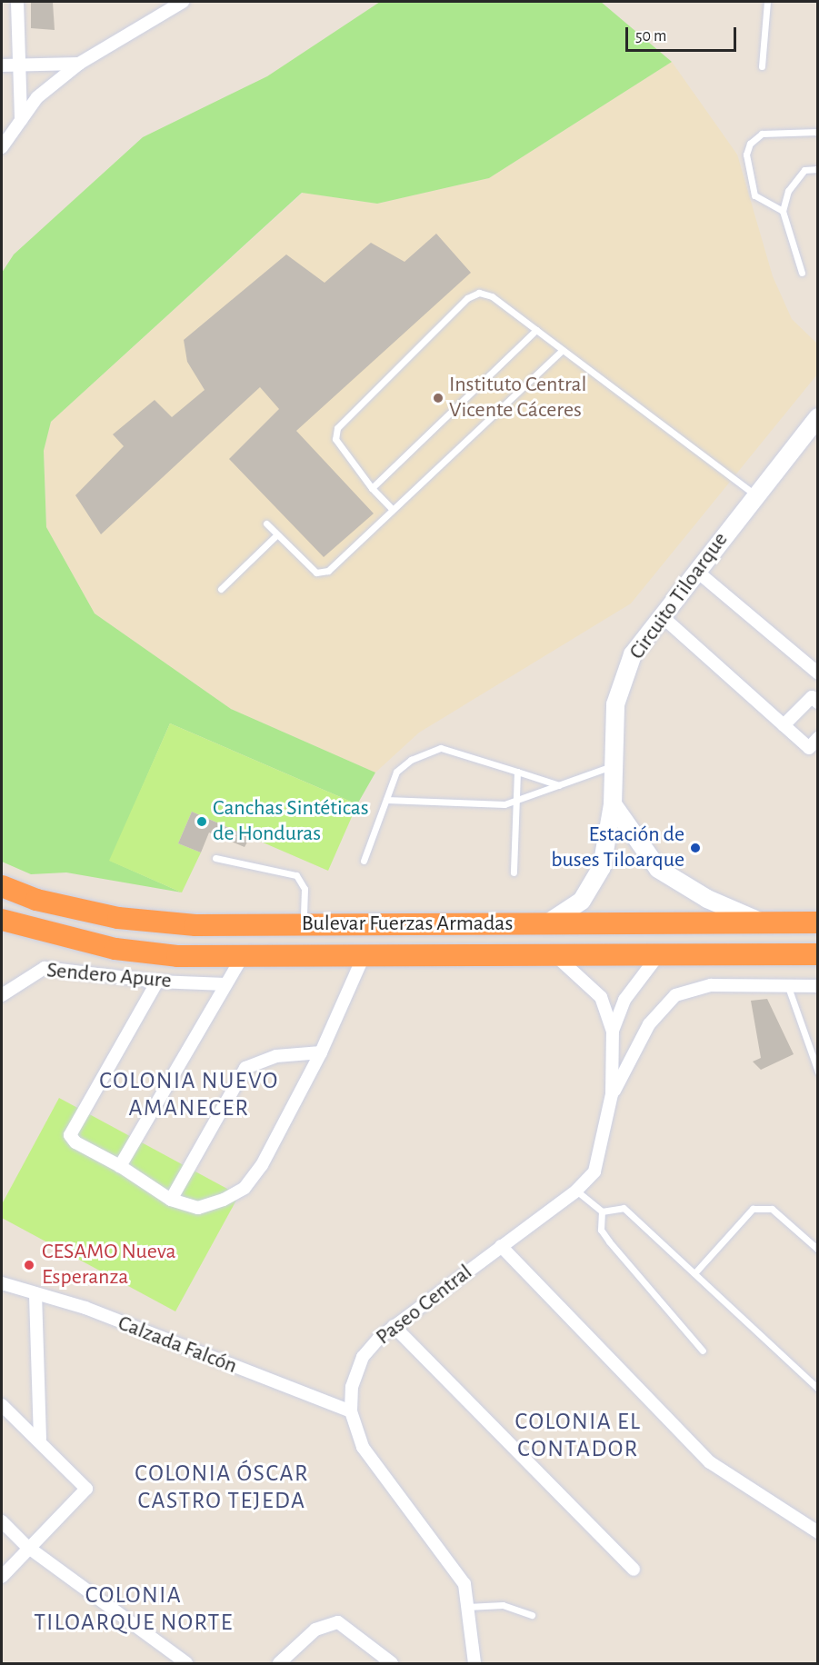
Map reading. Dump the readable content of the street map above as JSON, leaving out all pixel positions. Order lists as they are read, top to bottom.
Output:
{
  "streets": {
    "highway": ["Bulevar Fuerzas Armadas"],
    "street": [
      "Circuito Tiloarque",
      "Sendero Apure",
      "Paseo Central",
      "Calzada Falcón"
    ]
  },
  "crossings": [
    ["Circuito Tiloarque", "Bulevar Fuerzas Armadas"],
    ["Bulevar Fuerzas Armadas", "Paseo Central"],
    ["Paseo Central", "Calzada Falcón"]
  ],
  "districts": [
    "COLONIA NUEVO AMANECER",
    "COLONIA EL CONTADOR",
    "COLONIA ÓSCAR CASTRO TEJEDA",
    "COLONIA TILOARQUE NORTE"
  ],
  "places": [
    "Instituto Central Vicente Cáceres",
    "Canchas Sintéticas de Honduras",
    "Estación de buses Tiloarque",
    "CESAMO Nueva Esperanza"
  ],
  "scale_bar": "50 m"
}
